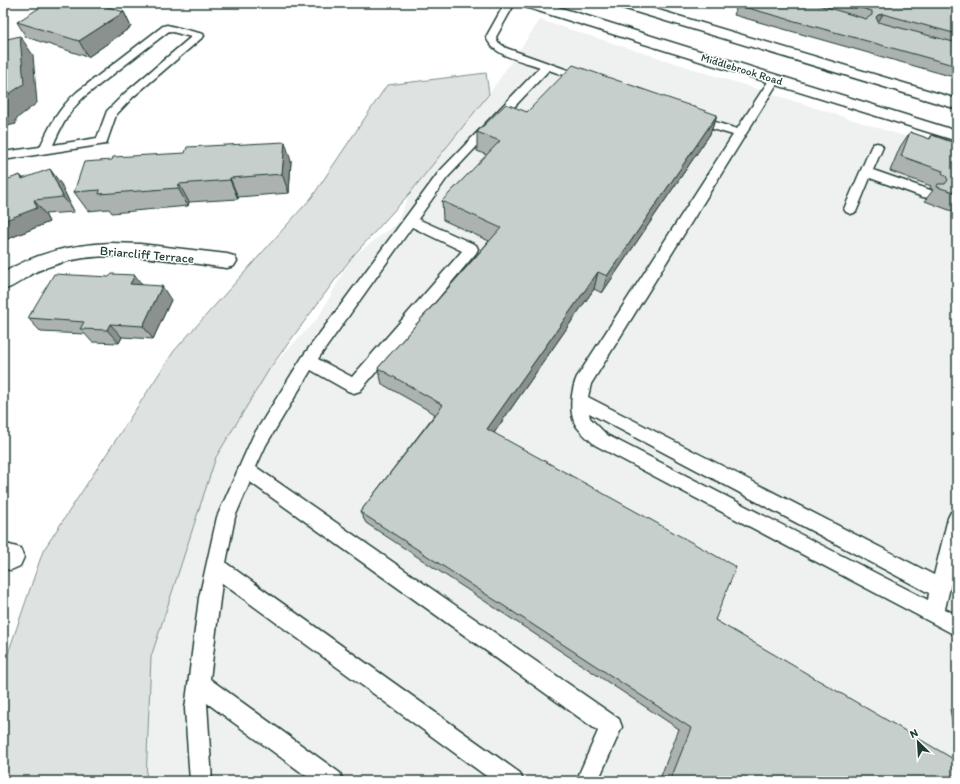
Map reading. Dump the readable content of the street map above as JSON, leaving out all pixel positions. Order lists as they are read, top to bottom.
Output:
{
  "streets": {
    "main road": ["Middlebrook Road", "Briarcliff Terrace"]
  },
  "north": "top left"
}
